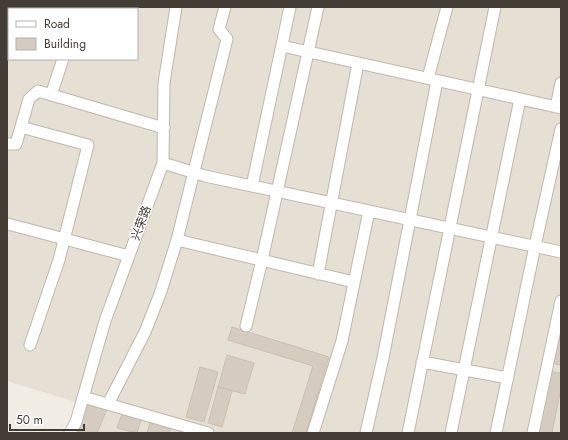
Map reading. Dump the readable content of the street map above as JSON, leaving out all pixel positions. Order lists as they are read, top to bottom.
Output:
{
  "streets": {
    "street": ["兴荣路"]
  },
  "legend": ["Road", "Building"],
  "scale_bar": "50 m"
}
